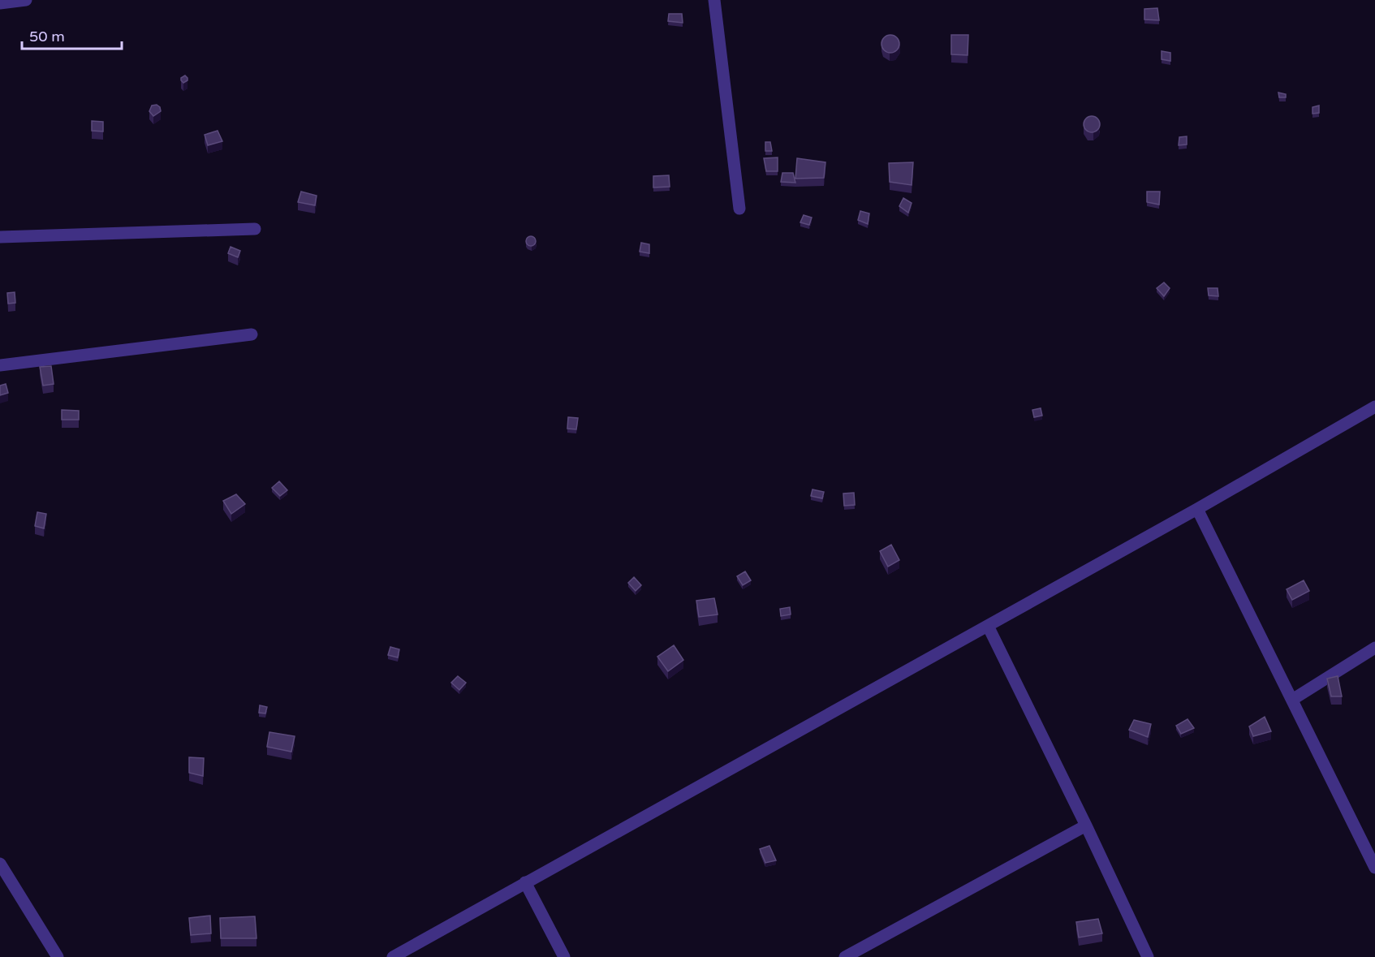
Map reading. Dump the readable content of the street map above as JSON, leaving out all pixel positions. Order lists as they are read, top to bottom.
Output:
{
  "scale_bar": "50 m"
}
